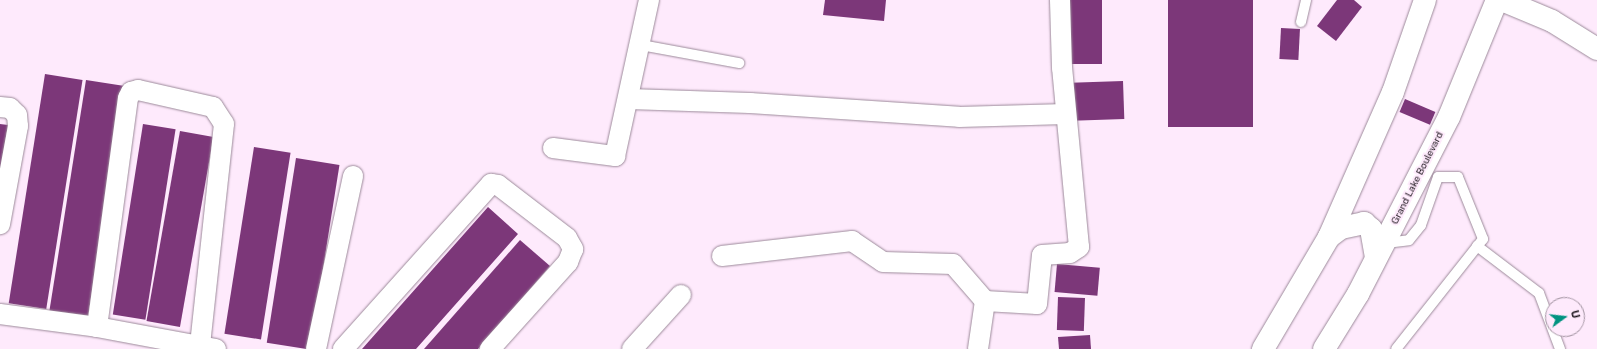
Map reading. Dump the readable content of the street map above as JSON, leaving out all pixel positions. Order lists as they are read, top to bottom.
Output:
{
  "streets": {
    "street": ["Grand Lake Boulevard"]
  },
  "north": "right"
}
